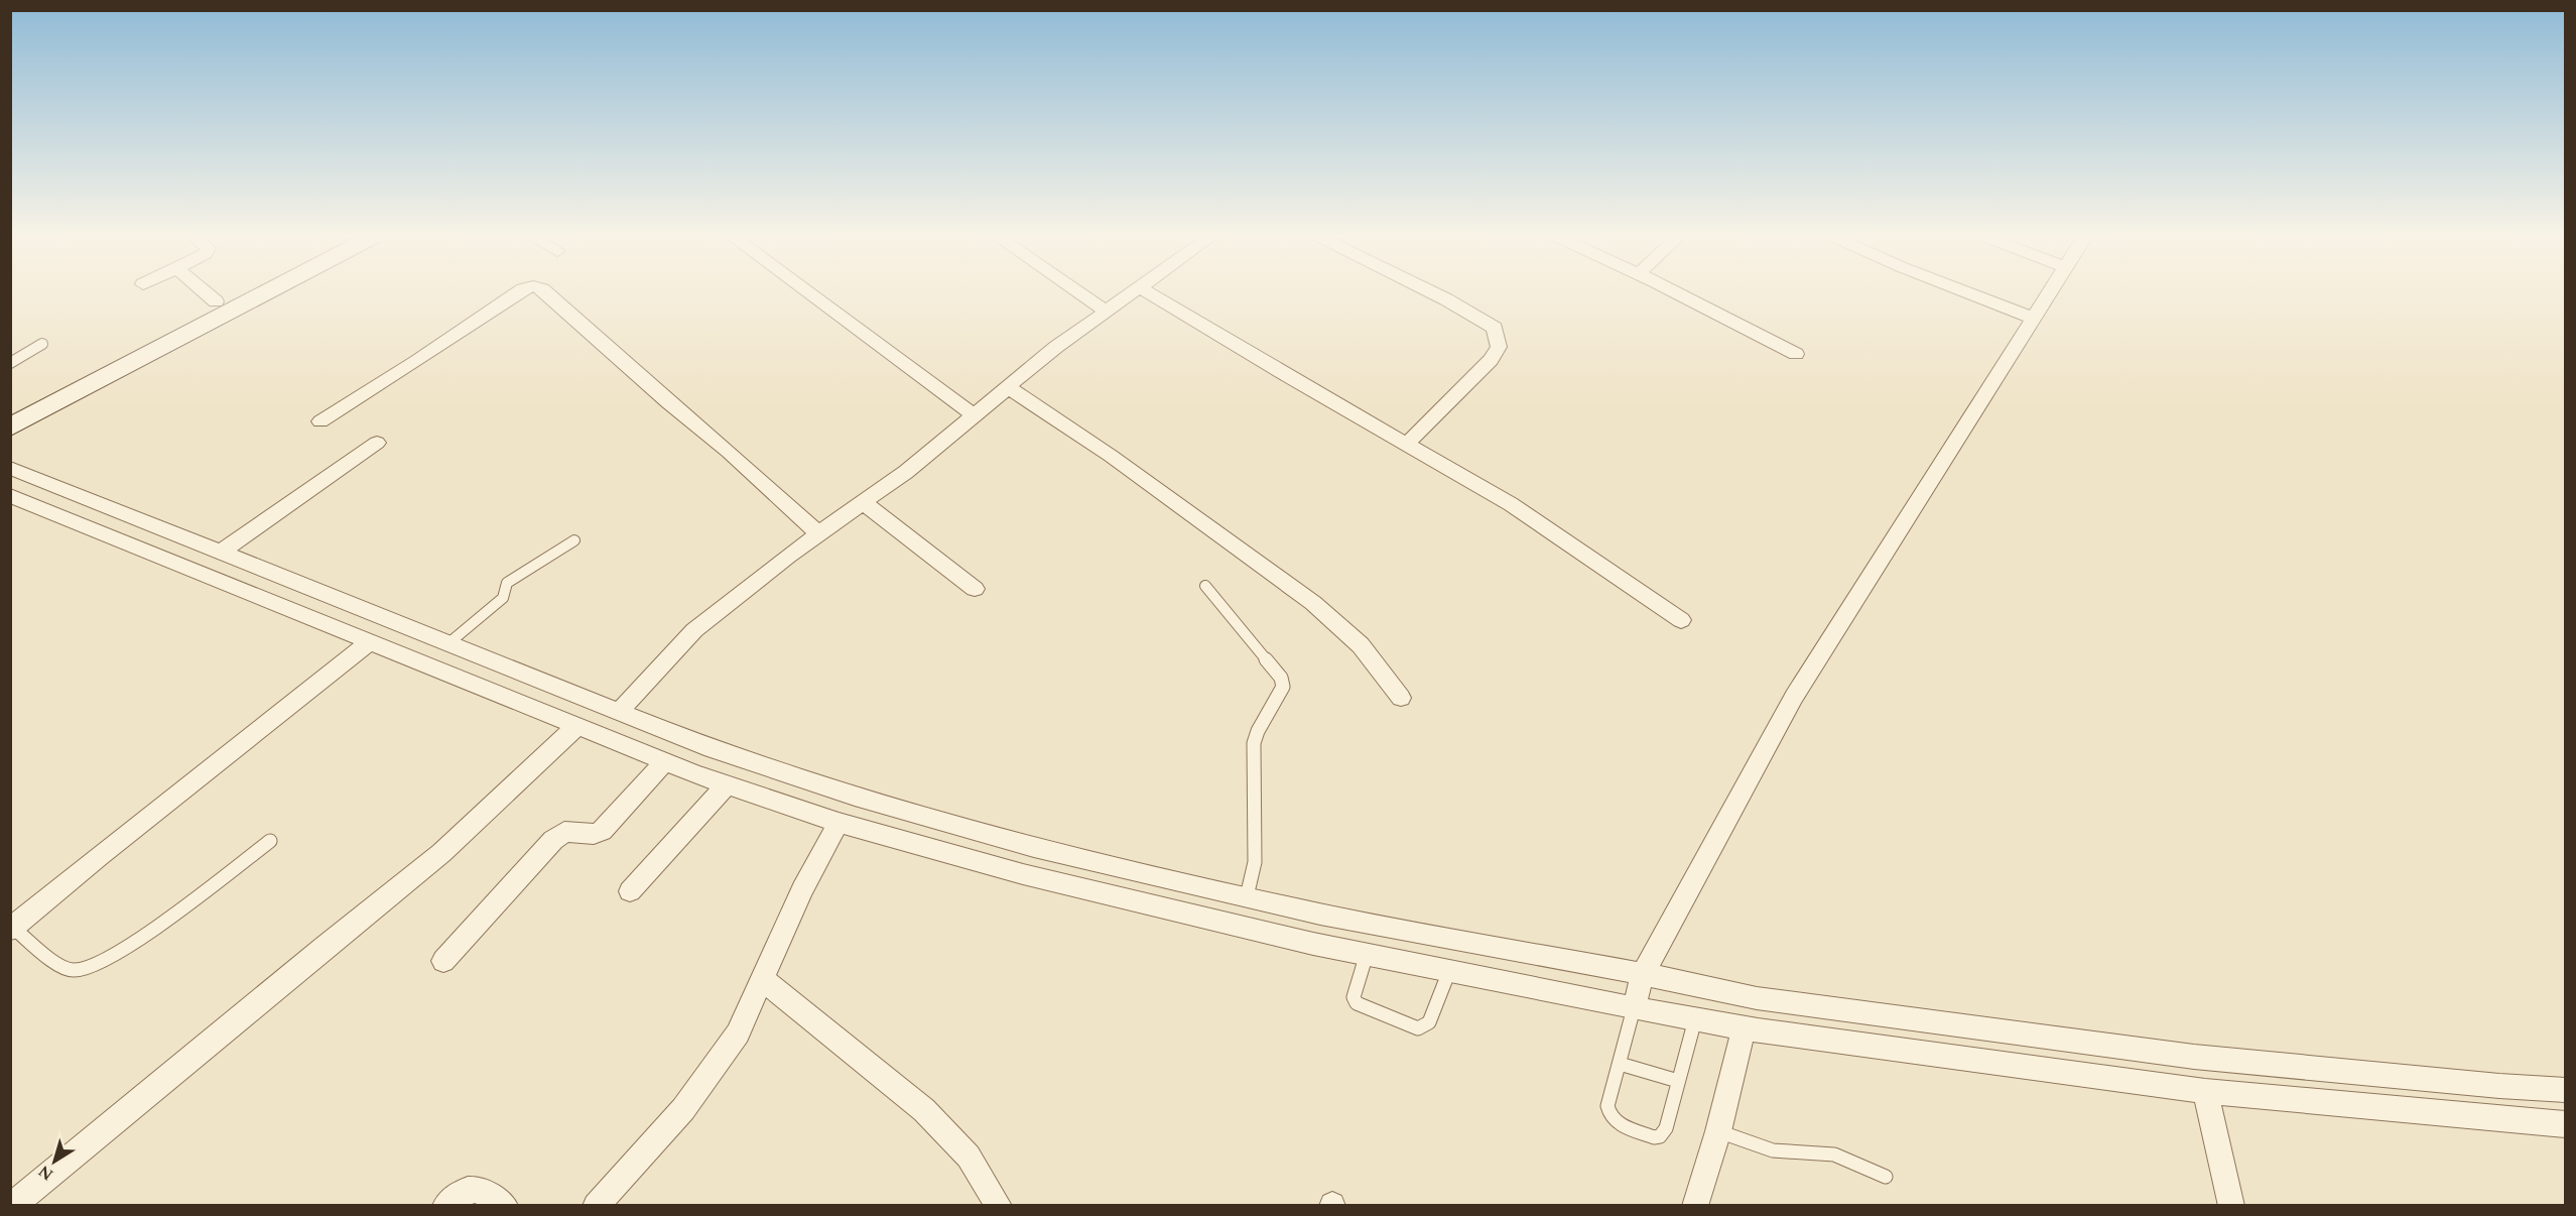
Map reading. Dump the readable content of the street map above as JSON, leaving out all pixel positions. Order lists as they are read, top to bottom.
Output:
{
  "north": "bottom left"
}
